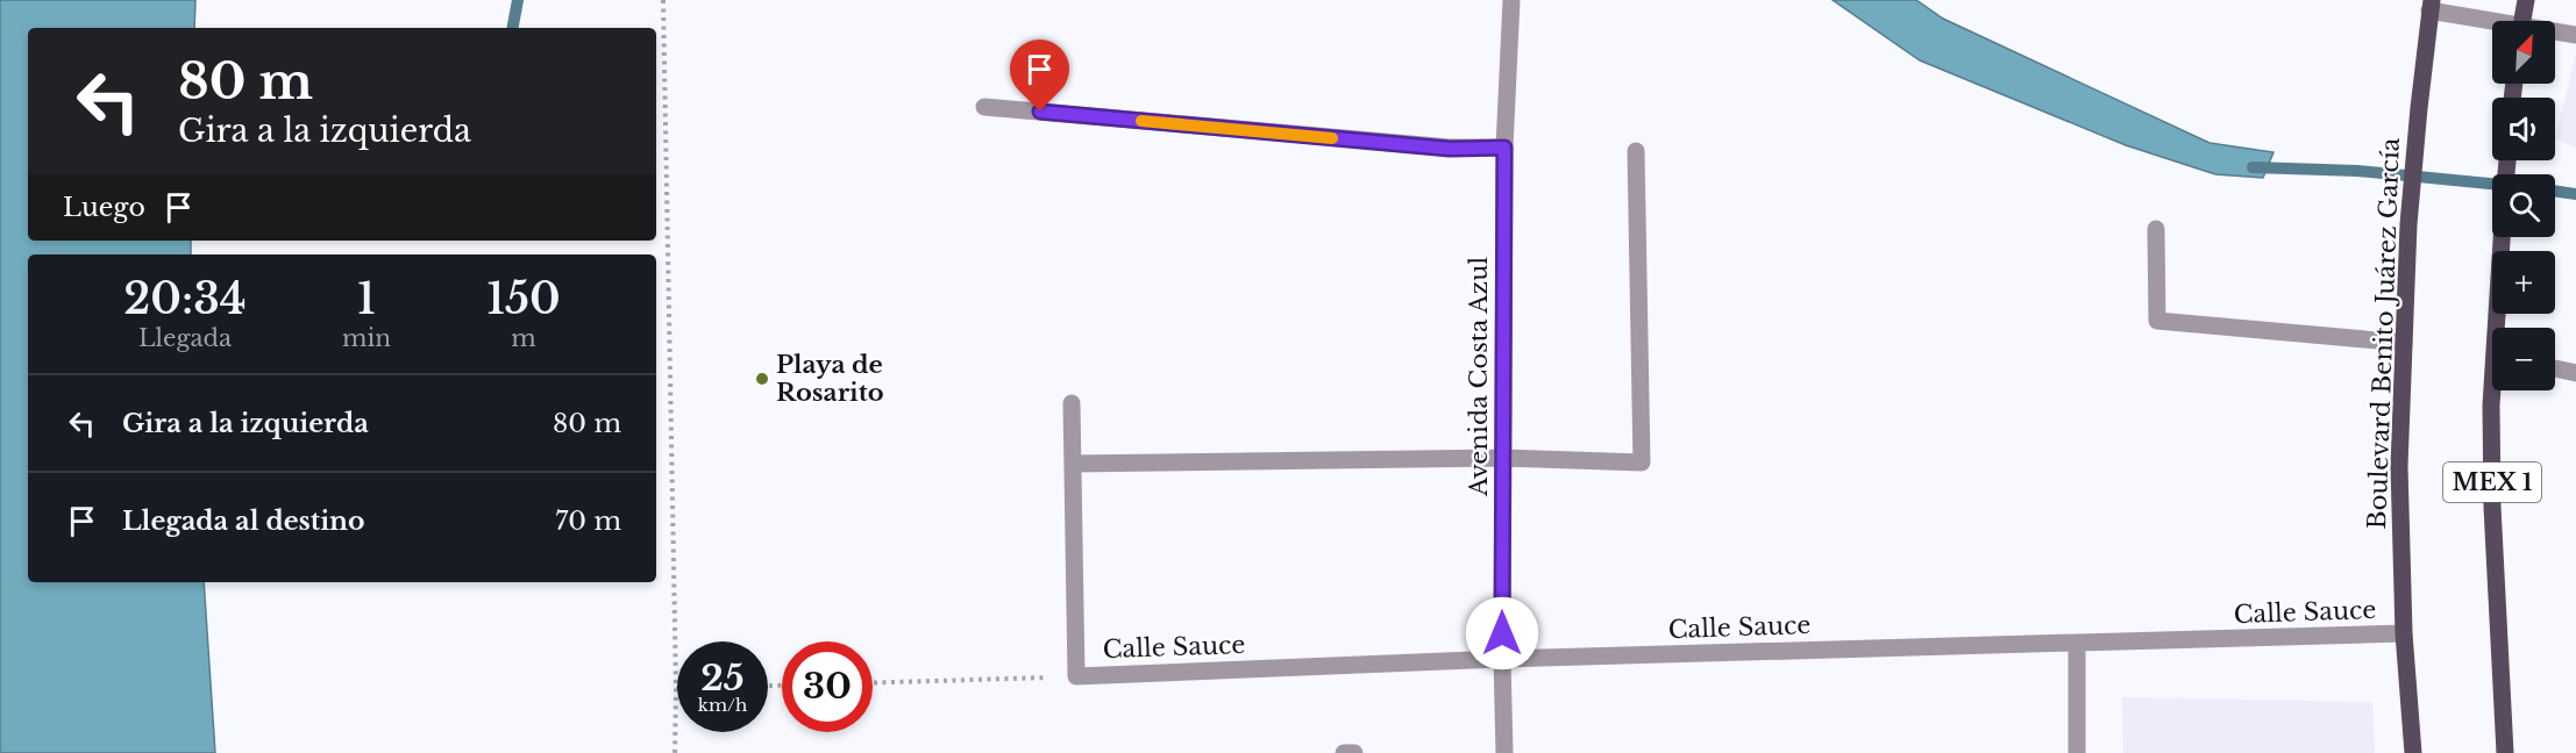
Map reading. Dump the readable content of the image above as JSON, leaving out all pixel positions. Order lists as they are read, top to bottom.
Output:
{
  "streets": {
    "main road": ["Boulevard Benito Juárez García", "MEX 1"],
    "street": ["Avenida Costa Azul", "Calle Sauce"]
  },
  "crossings": [
    ["Boulevard Benito Juárez García", "Calle Sauce"],
    ["Avenida Costa Azul", "Calle Sauce"]
  ],
  "places": ["Playa de Rosarito"],
  "north": "top right",
  "page": {
    "map_buttons": ["+", "−"],
    "turn": ["80 m", "Gira a la izquierda"],
    "then": "Luego",
    "eta": [
      "20:34",
      "Llegada",
      "1",
      "min",
      "150",
      "m"
    ],
    "list": [
      {
        "name": "Gira a la izquierda",
        "value": "80 m"
      },
      {
        "name": "Llegada al destino",
        "value": "70 m"
      }
    ],
    "speed": "25 km/h",
    "limit": "30"
  }
}
